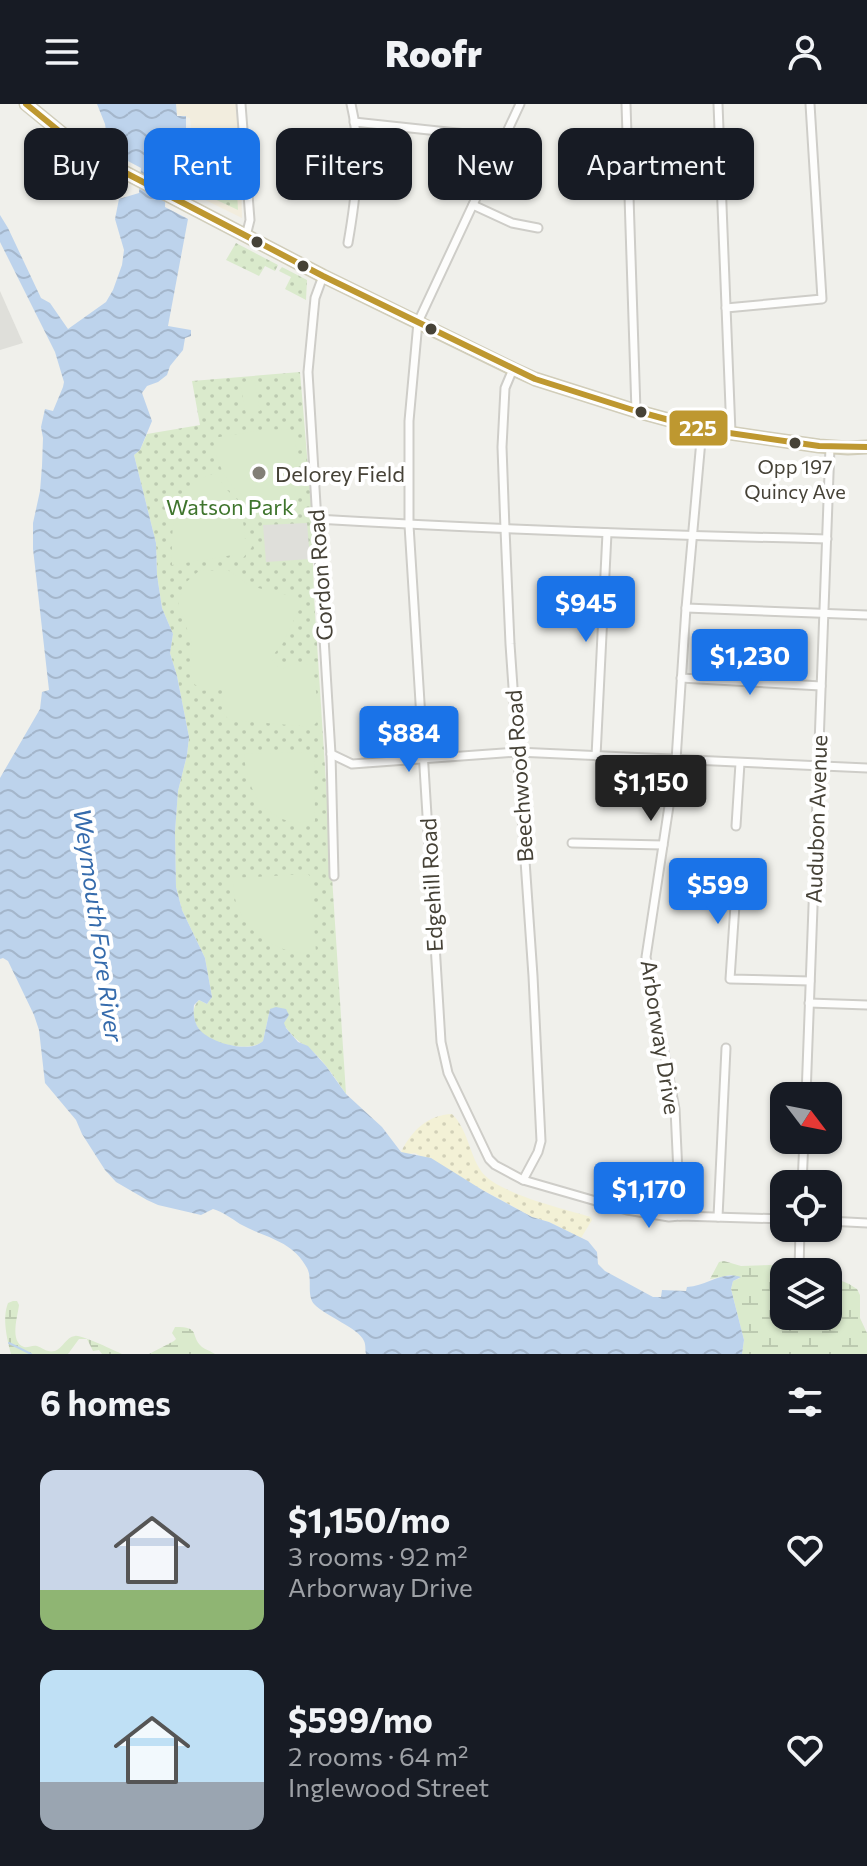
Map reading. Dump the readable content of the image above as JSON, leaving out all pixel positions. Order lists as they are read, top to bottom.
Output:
{
  "streets": {
    "street": [
      "Gordon Road",
      "Beechwood Road",
      "Audubon Avenue",
      "Edgehill Road",
      "Arborway Drive"
    ]
  },
  "crossings": [
    ["Beechwood Road", "Edgehill Road"],
    ["Edgehill Road", "Arborway Drive"]
  ],
  "water": ["Weymouth Fore River"],
  "parks": ["Watson Park"],
  "places": ["Opp 197 Quincy Ave", "Delorey Field"],
  "lines": ["transit line 225"],
  "north": "bottom right",
  "page": {
    "header": "Roofr",
    "chip": [
      "Buy",
      "Rent",
      "Filters",
      "New",
      "Apartment"
    ],
    "price": [
      "$945",
      "$1,230",
      "$884",
      "$1,150",
      "$599",
      "$1,170"
    ],
    "heading": "6 homes",
    "list": [
      {
        "name": "$1,150/mo",
        "note": "3 rooms · 92 m² · Arborway Drive"
      },
      {
        "name": "$599/mo",
        "note": "2 rooms · 64 m² · Inglewood Street"
      }
    ]
  }
}
